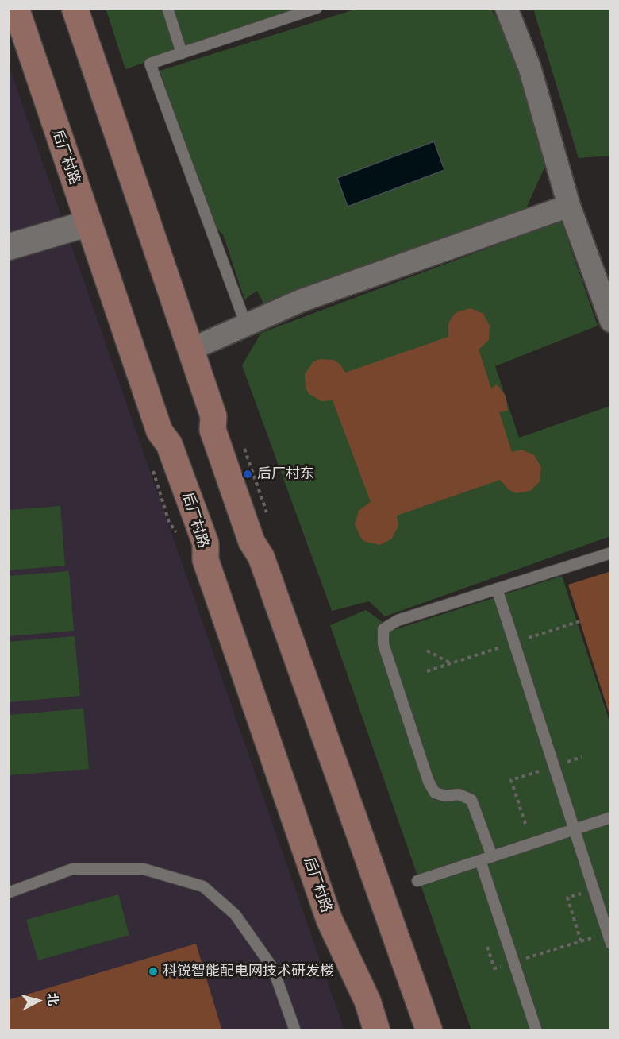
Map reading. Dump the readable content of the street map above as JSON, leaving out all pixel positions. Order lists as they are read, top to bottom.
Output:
{
  "streets": {
    "main road": ["后厂村路"]
  },
  "places": ["后厂村东", "科锐智能配电网技术研发楼"],
  "north": "right"
}
